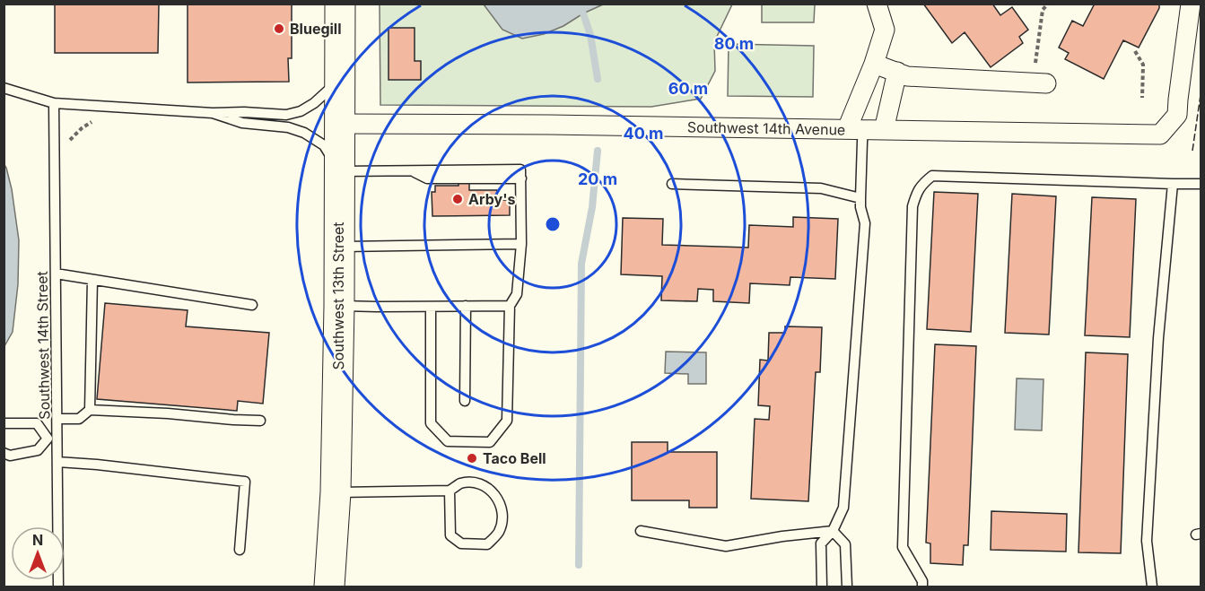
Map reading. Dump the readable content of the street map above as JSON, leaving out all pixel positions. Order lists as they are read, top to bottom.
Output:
{
  "streets": {
    "main road": ["Southwest 13th Street"],
    "street": ["Southwest 14th Avenue"],
    "lane": ["Southwest 14th Street"]
  },
  "crossings": [
    ["Southwest 14th Avenue", "Southwest 13th Street"]
  ],
  "places": ["Bluegill", "Arby's", "Taco Bell"],
  "north": "top",
  "rings": [
    "80 m",
    "60 m",
    "40 m",
    "20 m"
  ]
}
